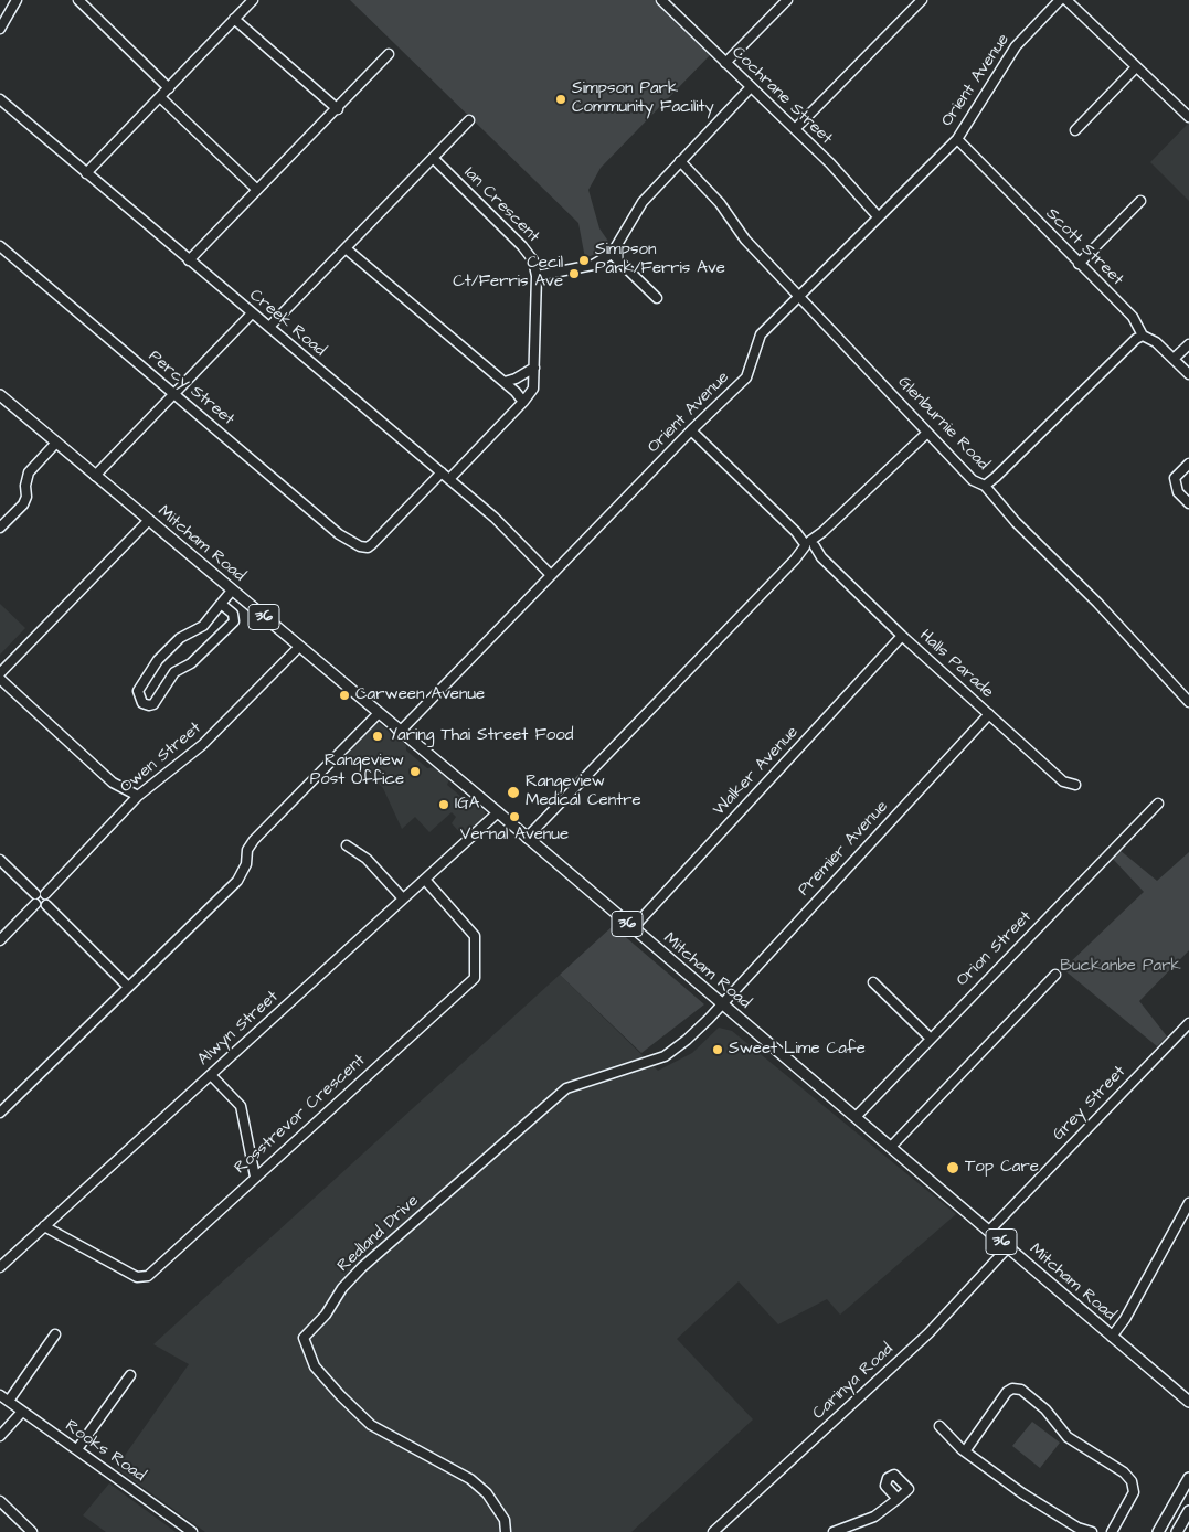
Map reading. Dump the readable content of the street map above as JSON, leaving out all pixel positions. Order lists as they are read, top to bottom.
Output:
{
  "streets": {
    "main road": ["Mitcham Road", "36"],
    "street": [
      "Orient Avenue",
      "Cochrane Street",
      "Ian Crescent",
      "Scott Street",
      "Creek Road",
      "Percy Street",
      "Glenburnie Road",
      "Halls Parade",
      "Owen Street",
      "Walker Avenue",
      "Premier Avenue",
      "Orion Street",
      "Alwyn Street",
      "Grey Street",
      "Rosstrevor Crescent",
      "Redland Drive",
      "Carinya Road",
      "Rooks Road"
    ]
  },
  "crossings": [
    ["Orient Avenue", "Cochrane Street"],
    ["Orient Avenue", "Scott Street"],
    ["Orient Avenue", "Creek Road"],
    ["Orient Avenue", "Glenburnie Road"],
    ["Orient Avenue", "Mitcham Road"],
    ["Orient Avenue", "Halls Parade"],
    ["Ian Crescent", "Creek Road"],
    ["Creek Road", "Percy Street"],
    ["Mitcham Road", "Owen Street"],
    ["Mitcham Road", "Walker Avenue"],
    ["Mitcham Road", "Premier Avenue"],
    ["Mitcham Road", "Orion Street"],
    ["Mitcham Road", "Alwyn Street"],
    ["Mitcham Road", "Grey Street"],
    ["Mitcham Road", "Redland Drive"],
    ["Mitcham Road", "Carinya Road"],
    ["Halls Parade", "Walker Avenue"],
    ["Halls Parade", "Premier Avenue"],
    ["Premier Avenue", "Redland Drive"],
    ["Alwyn Street", "Rosstrevor Crescent"]
  ],
  "parks": ["Buckanbe Park"],
  "places": [
    "Simpson Park Community Facility",
    "Simpson Park/Ferris Ave",
    "Cecil Ct/Ferris Ave",
    "Carween Avenue",
    "Yaring Thai Street Food",
    "Rangeview Post Office",
    "Rangeview Medical Centre",
    "IGA",
    "Vernal Avenue",
    "Sweet Lime Cafe",
    "Top Care"
  ]
}
